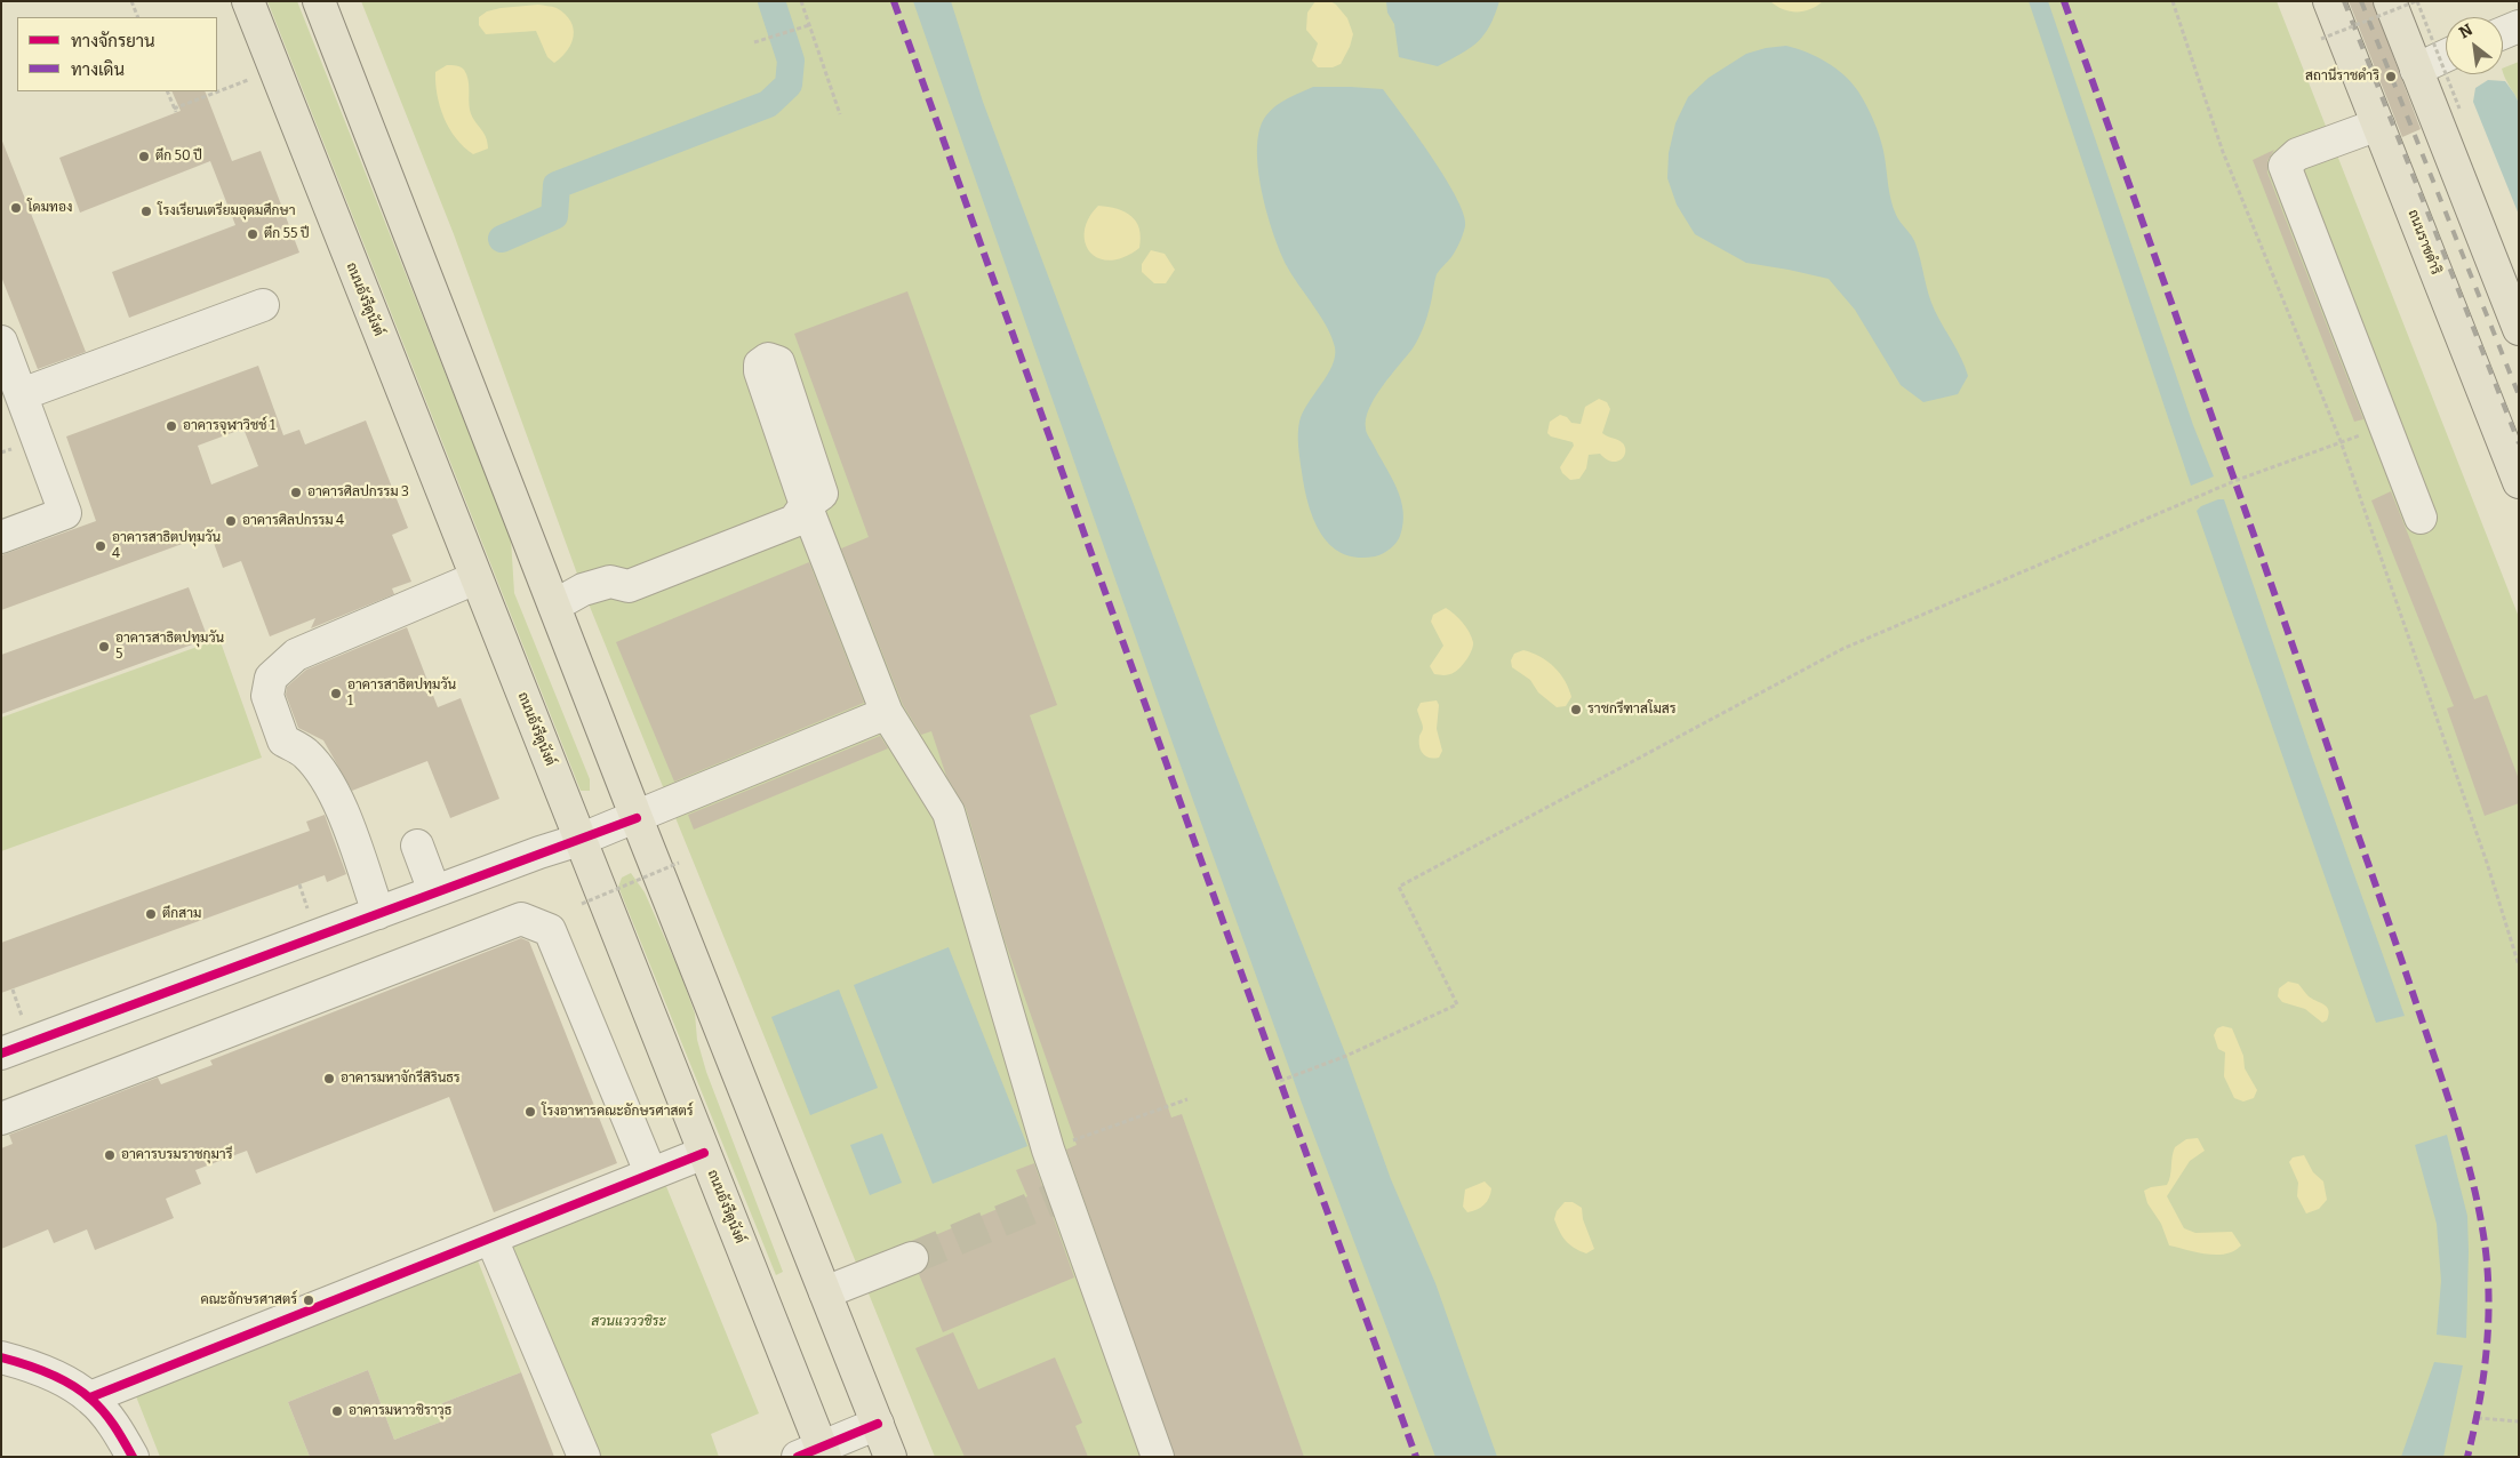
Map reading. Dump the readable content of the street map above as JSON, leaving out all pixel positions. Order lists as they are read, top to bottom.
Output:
{
  "streets": {
    "main road": ["ถนนราชดำริ", "ถนนอังรีดูนังต์"]
  },
  "parks": ["สวนแวววชิระ"],
  "places": [
    "สถานีราชดำริ",
    "ตึก 50 ปี",
    "โดมทอง",
    "โรงเรียนเตรียมอุดมศึกษา",
    "ตึก 55 ปี",
    "อาคารจุฬาวิชช์ 1",
    "อาคารศิลปกรรม 3",
    "อาคารศิลปกรรม 4",
    "อาคารสาธิตปทุมวัน 4",
    "อาคารสาธิตปทุมวัน 5",
    "อาคารสาธิตปทุมวัน 1",
    "ราชกรีฑาสโมสร",
    "ตึกสาม",
    "อาคารมหาจักรีสิรินธร",
    "โรงอาหารคณะอักษรศาสตร์",
    "อาคารบรมราชกุมารี",
    "คณะอักษรศาสตร์",
    "อาคารมหาวชิราวุธ"
  ],
  "legend": ["ทางจักรยาน", "ทางเดิน"],
  "north": "top left"
}
